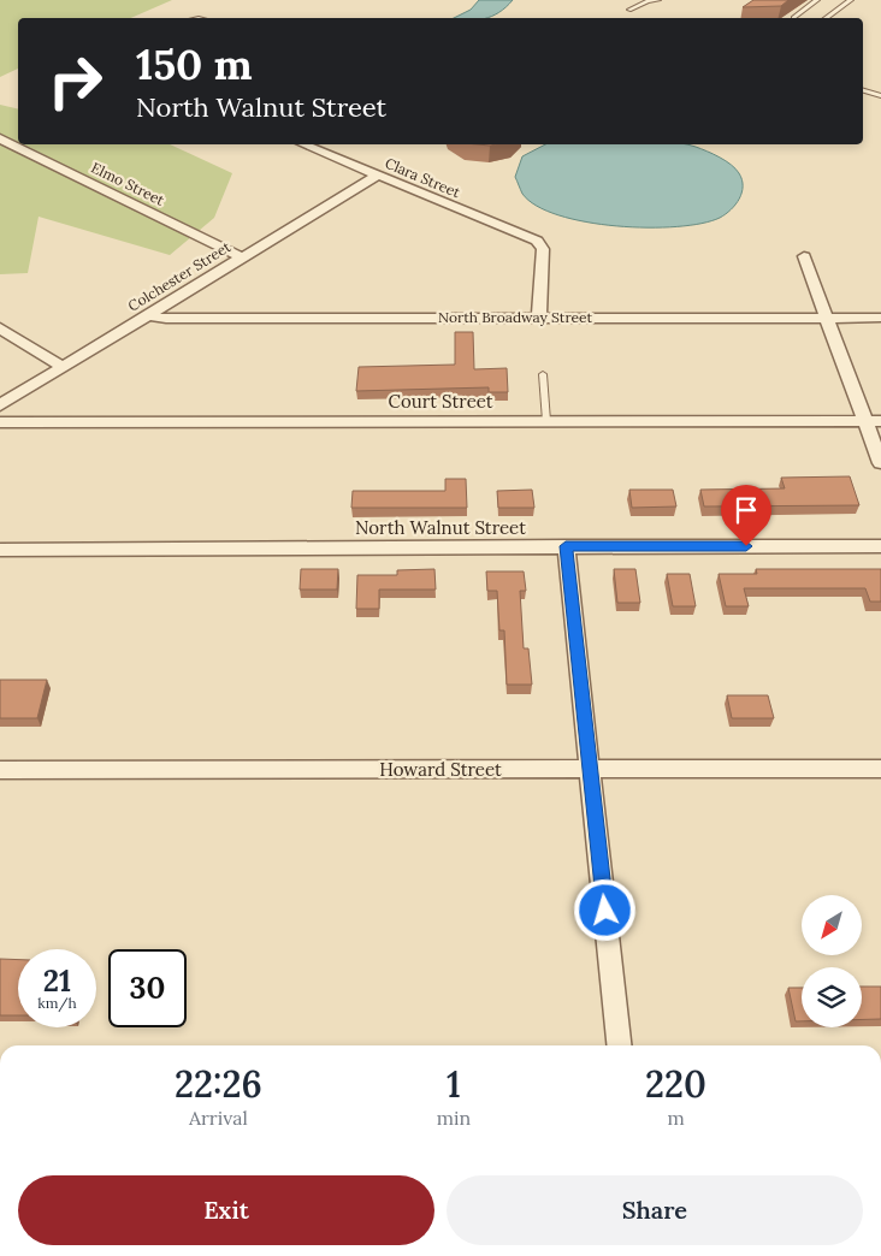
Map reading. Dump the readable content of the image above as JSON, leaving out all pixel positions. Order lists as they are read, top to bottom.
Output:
{
  "streets": {
    "street": [
      "Clara Street",
      "Elmo Street",
      "Colchester Street",
      "North Broadway Street",
      "Court Street",
      "North Walnut Street",
      "Howard Street"
    ]
  },
  "crossings": [
    ["Clara Street", "Colchester Street"],
    ["Clara Street", "North Broadway Street"],
    ["Elmo Street", "Colchester Street"],
    ["Colchester Street", "North Broadway Street"]
  ],
  "north": "bottom left",
  "page": {
    "turn": ["150 m", "North Walnut Street"],
    "speed": "21 km/h",
    "limit": "30",
    "eta": [
      "22:26",
      "Arrival",
      "1",
      "min",
      "220",
      "m"
    ],
    "buttons": ["Exit", "Share"]
  }
}
